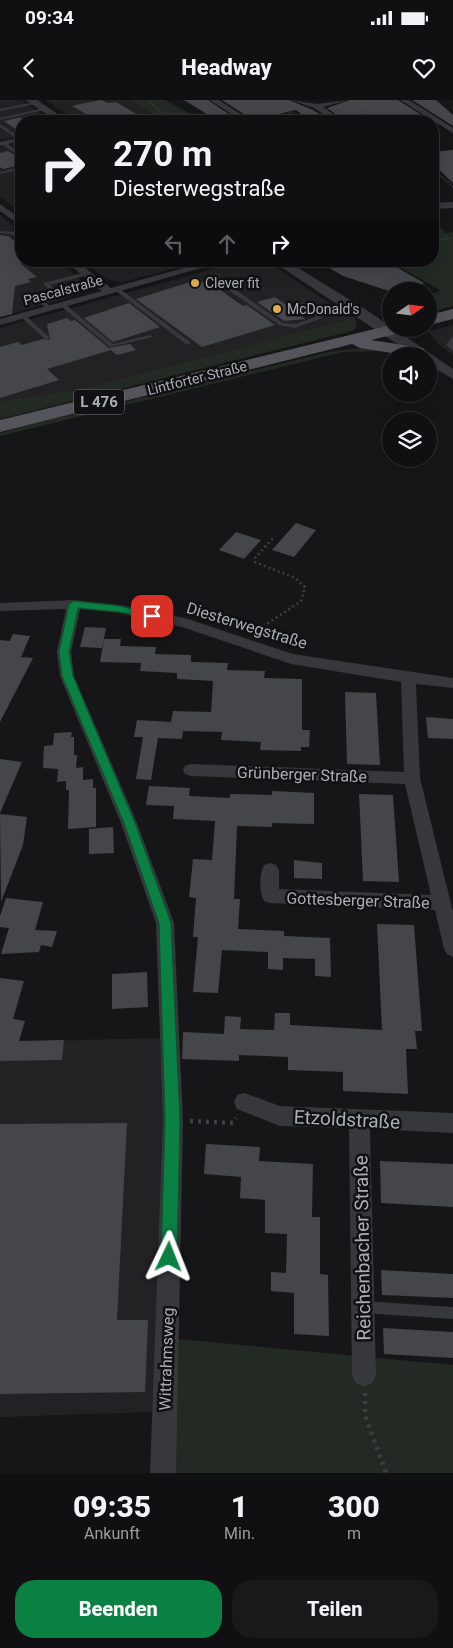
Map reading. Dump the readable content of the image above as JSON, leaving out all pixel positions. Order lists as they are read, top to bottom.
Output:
{
  "streets": {
    "main road": ["Lintforter Straße", "L 476"],
    "street": [
      "Pascalstraße",
      "Diesterwegstraße",
      "Grünberger Straße",
      "Gottesberger Straße",
      "Etzoldstraße",
      "Reichenbacher Straße",
      "Wittrahmsweg"
    ]
  },
  "crossings": [
    ["Diesterwegstraße", "Wittrahmsweg"],
    ["Etzoldstraße", "Reichenbacher Straße"]
  ],
  "places": ["Clever fit", "McDonald's"],
  "north": "right",
  "page": {
    "status": "09:34",
    "header": "Headway",
    "turn": ["270 m", "Diesterwegstraße"],
    "eta": [
      "09:35",
      "Ankunft",
      "1",
      "Min.",
      "300",
      "m"
    ],
    "buttons": ["Beenden", "Teilen"]
  }
}
